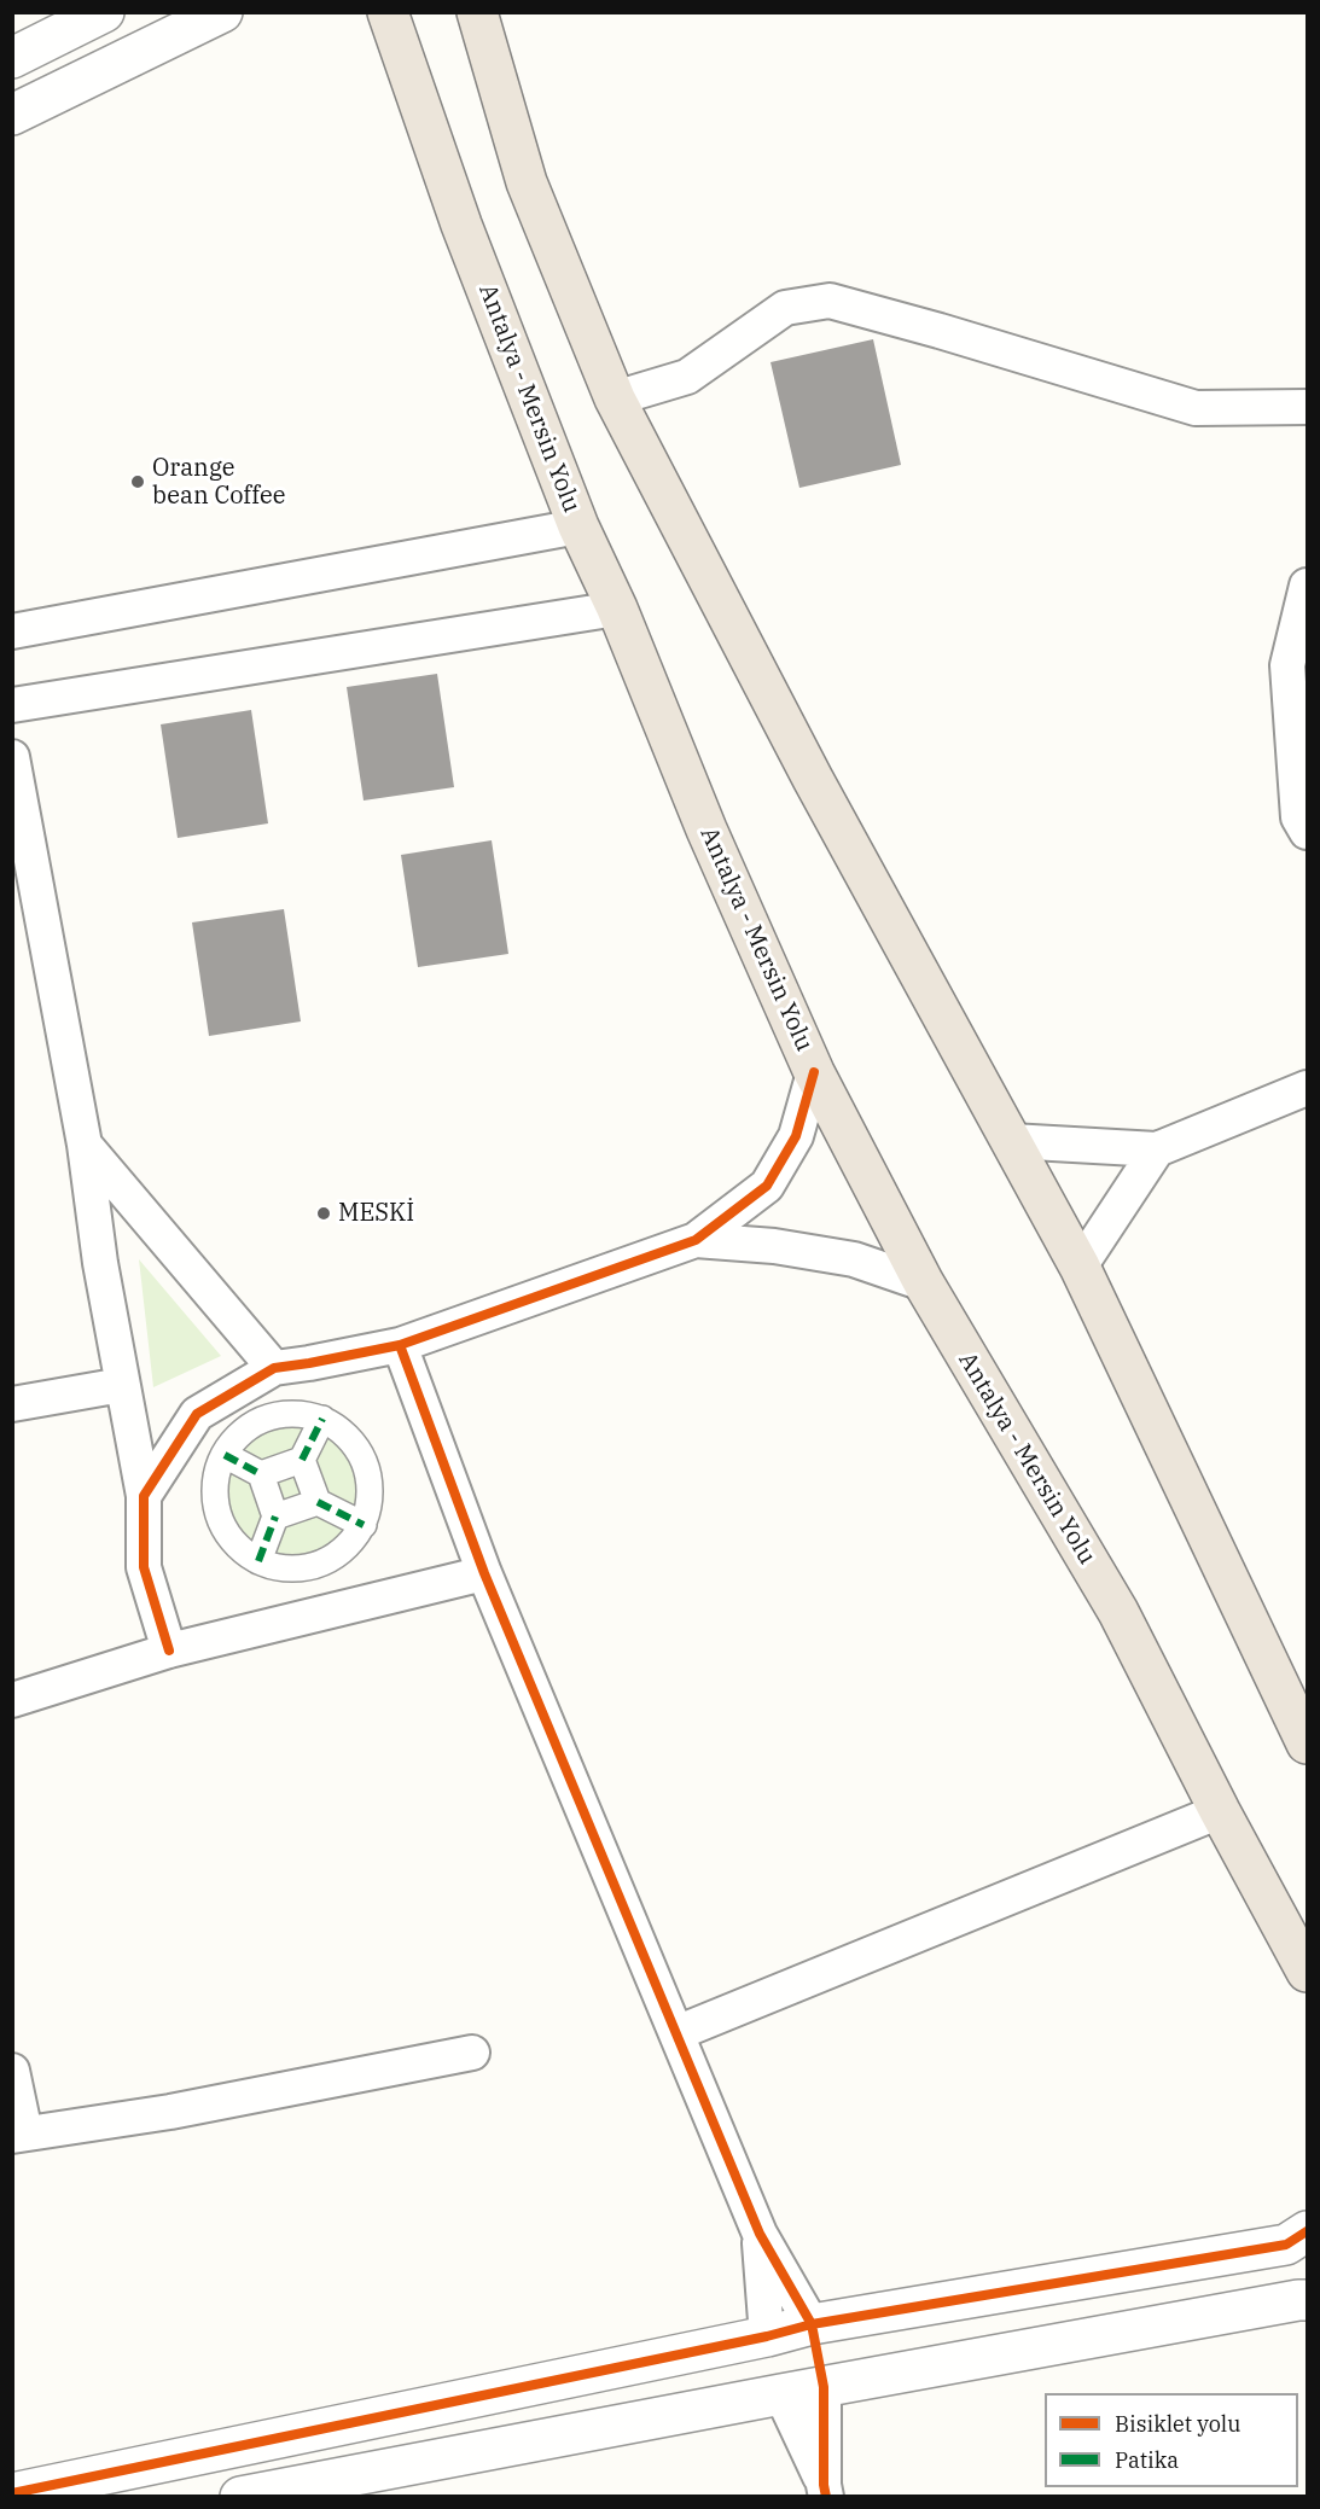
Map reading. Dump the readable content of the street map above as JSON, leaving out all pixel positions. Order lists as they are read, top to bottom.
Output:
{
  "streets": {
    "highway": ["Antalya - Mersin Yolu"]
  },
  "places": ["Orange bean Coffee", "MESKİ"],
  "legend": ["Bisiklet yolu", "Patika"]
}
